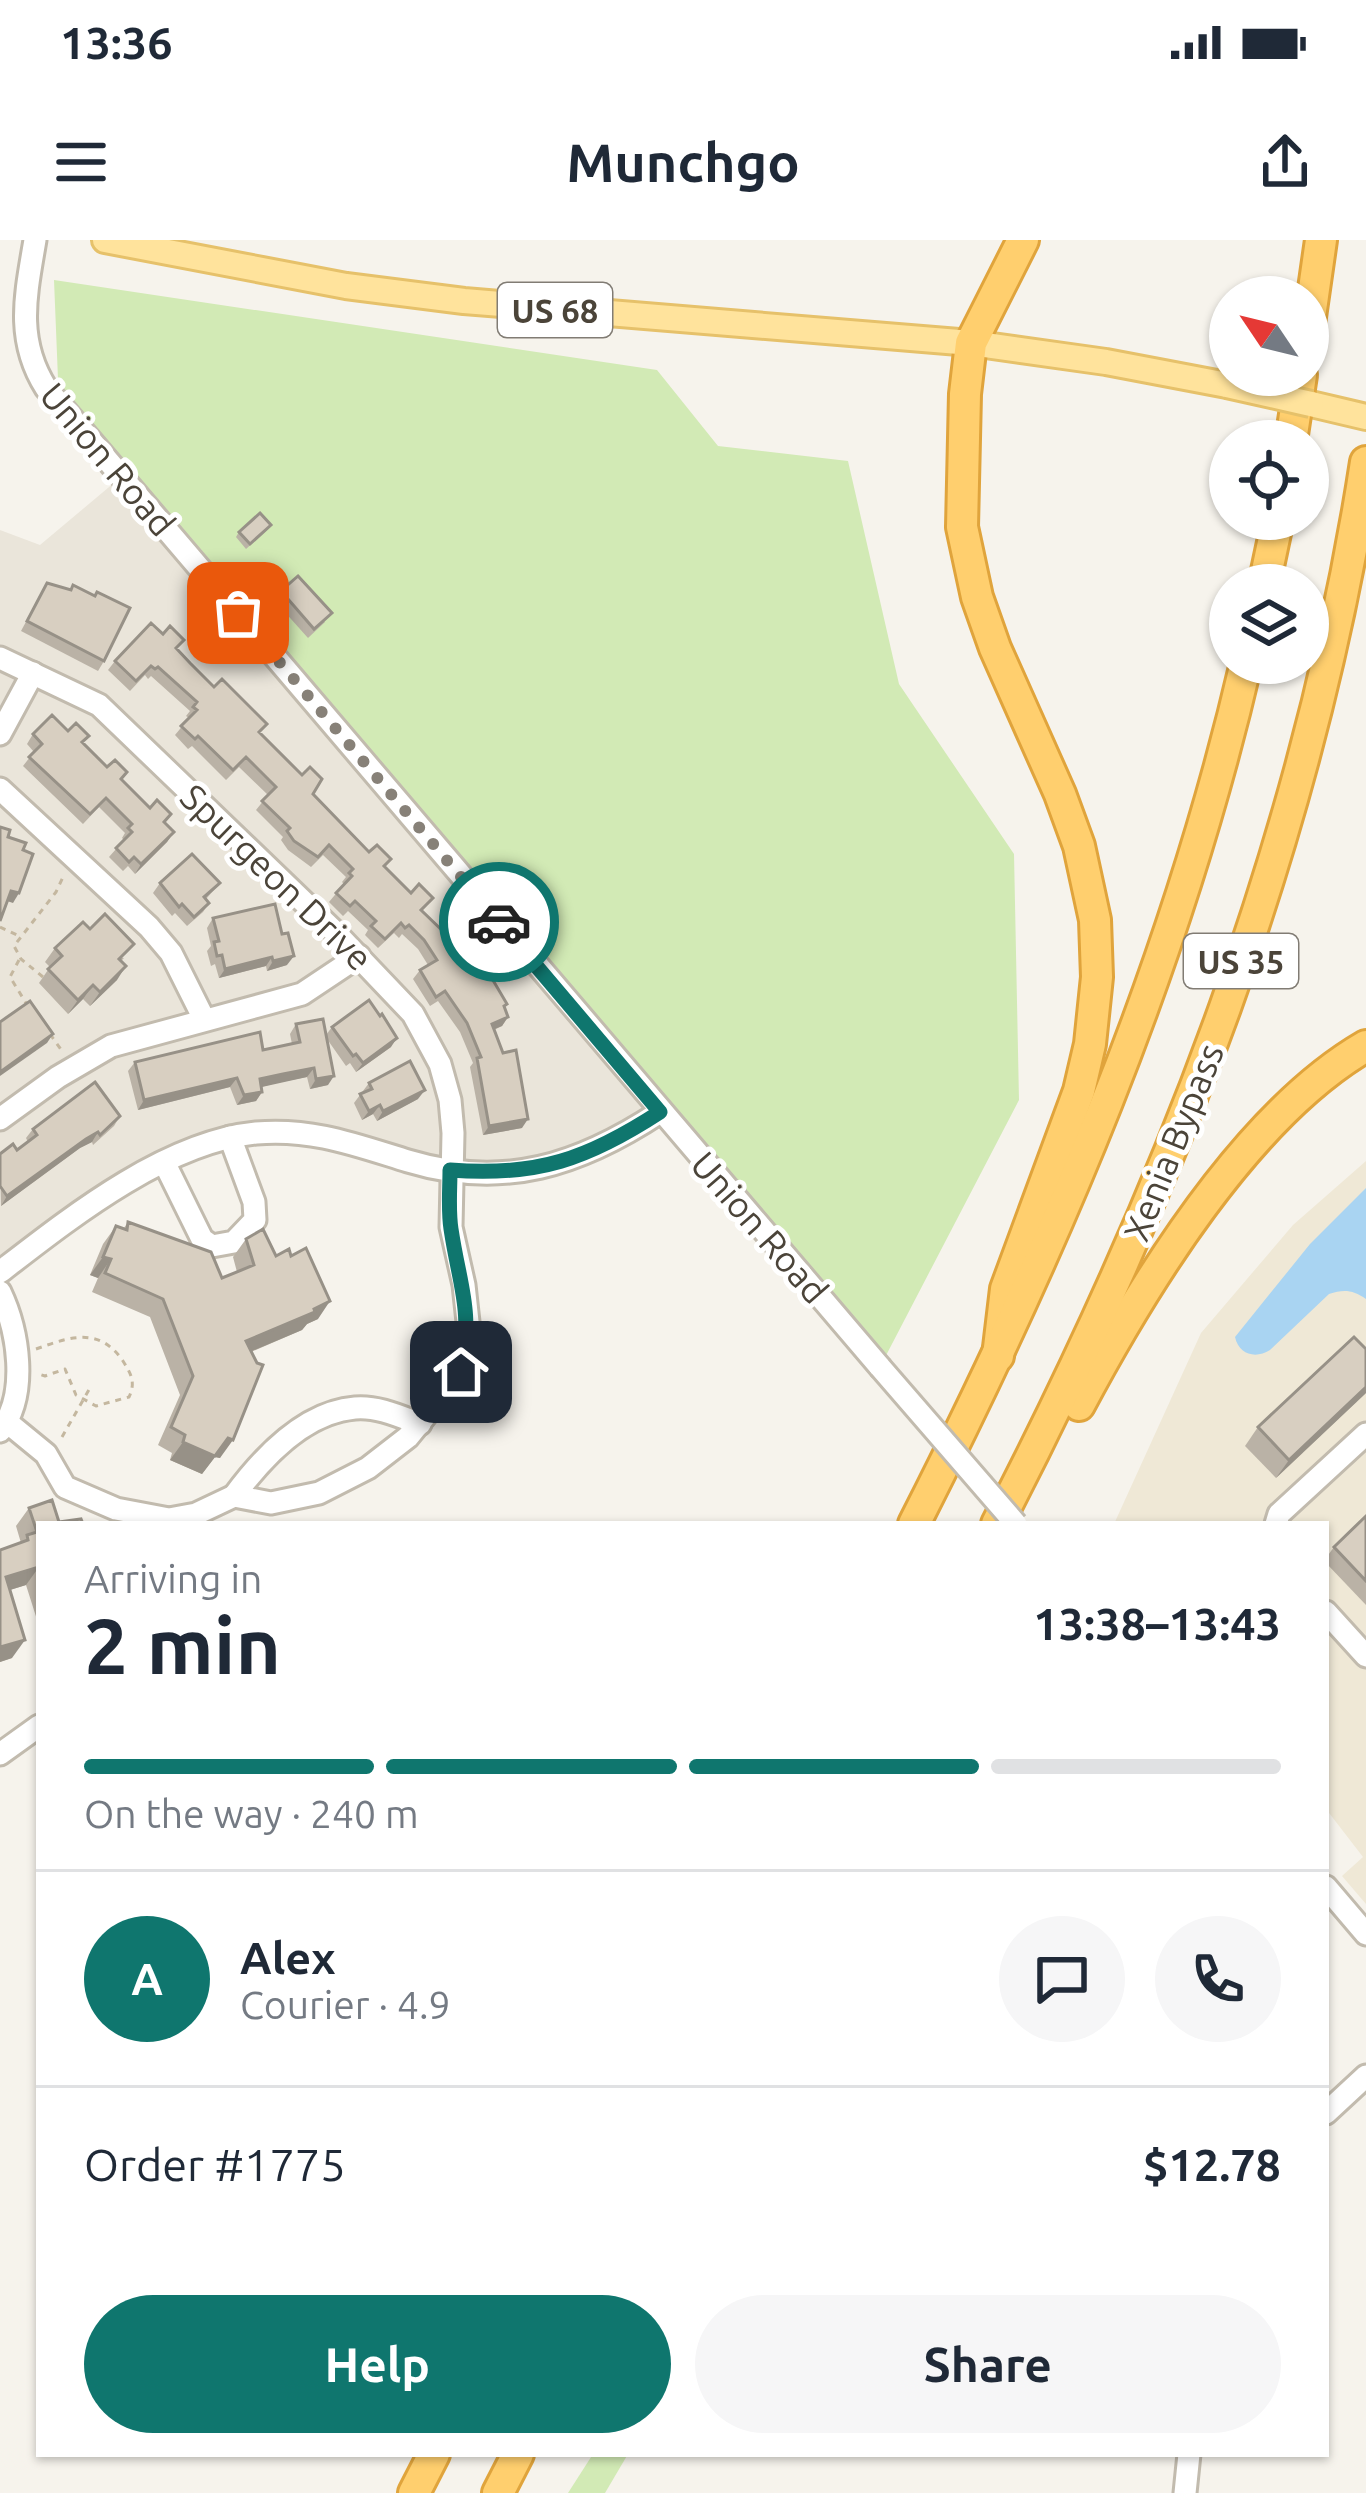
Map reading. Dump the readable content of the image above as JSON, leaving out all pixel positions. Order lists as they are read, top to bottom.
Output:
{
  "streets": {
    "highway": ["US 35", "Xenia Bypass"],
    "main road": ["US 68"],
    "street": ["Union Road", "Spurgeon Drive"]
  },
  "north": "top left",
  "page": {
    "status": "13:36",
    "header": "Munchgo",
    "heading": ["2 min", "Arriving in", "13:38–13:43"],
    "panel": [
      "Alex",
      "Courier · 4.9",
      "Order #1775",
      "$12.78"
    ],
    "bar": "On the way · 240 m",
    "round": "A",
    "buttons": ["Help", "Share"]
  }
}
